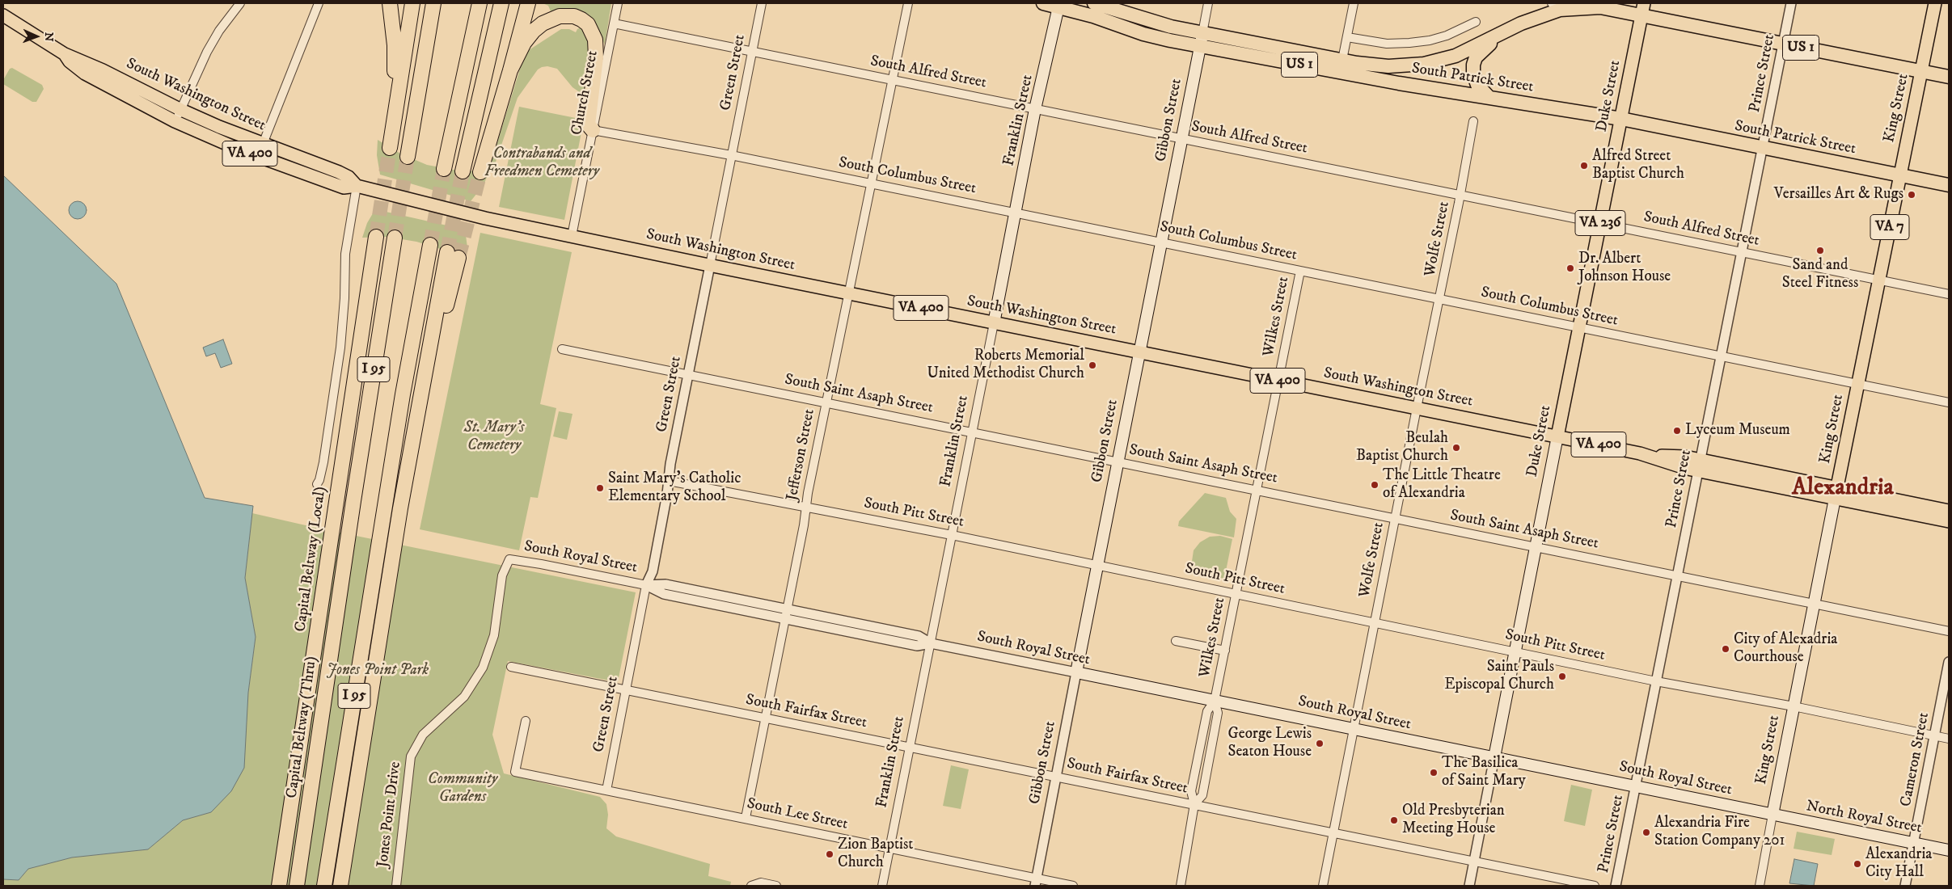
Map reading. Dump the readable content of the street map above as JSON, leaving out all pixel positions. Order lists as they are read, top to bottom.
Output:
{
  "streets": {
    "highway": [
      "US 1",
      "South Patrick Street",
      "I 95",
      "Capital Beltway (Local)",
      "Capital Beltway (Thru)"
    ],
    "main road": [
      "South Washington Street",
      "Duke Street",
      "King Street",
      "Franklin Street",
      "Gibbon Street",
      "VA 400",
      "VA 236",
      "VA 7",
      "South Royal Street",
      "North Royal Street"
    ],
    "street": [
      "Green Street",
      "South Alfred Street",
      "Prince Street",
      "Church Street",
      "South Columbus Street",
      "Wolfe Street",
      "Wilkes Street",
      "South Saint Asaph Street",
      "Jefferson Street",
      "South Pitt Street",
      "South Fairfax Street",
      "Cameron Street",
      "Jones Point Drive",
      "South Lee Street"
    ]
  },
  "crossings": [
    ["US 1", "Prince Street"],
    ["US 1", "South Patrick Street"],
    ["US 1", "Duke Street"],
    ["US 1", "King Street"],
    ["Green Street", "South Alfred Street"],
    ["Green Street", "South Washington Street"],
    ["Green Street", "South Columbus Street"],
    ["Green Street", "South Saint Asaph Street"],
    ["Green Street", "South Pitt Street"],
    ["Green Street", "South Royal Street"],
    ["Green Street", "South Fairfax Street"],
    ["Green Street", "South Lee Street"],
    ["South Alfred Street", "Prince Street"],
    ["South Alfred Street", "Church Street"],
    ["South Alfred Street", "Duke Street"],
    ["South Alfred Street", "King Street"],
    ["South Alfred Street", "Franklin Street"],
    ["South Alfred Street", "Gibbon Street"],
    ["South Alfred Street", "Wolfe Street"],
    ["South Alfred Street", "Jefferson Street"],
    ["Prince Street", "South Patrick Street"],
    ["Prince Street", "South Washington Street"],
    ["Prince Street", "South Columbus Street"],
    ["Prince Street", "South Saint Asaph Street"],
    ["Prince Street", "South Pitt Street"],
    ["Prince Street", "South Royal Street"],
    ["South Patrick Street", "Duke Street"],
    ["South Patrick Street", "King Street"],
    ["South Patrick Street", "Franklin Street"],
    ["South Patrick Street", "Gibbon Street"],
    ["Church Street", "South Washington Street"],
    ["Church Street", "South Columbus Street"],
    ["South Washington Street", "Duke Street"],
    ["South Washington Street", "King Street"],
    ["South Washington Street", "Franklin Street"],
    ["South Washington Street", "Gibbon Street"],
    ["South Washington Street", "VA 400"],
    ["South Washington Street", "Wolfe Street"],
    ["South Washington Street", "Wilkes Street"],
    ["South Washington Street", "Jefferson Street"],
    ["Duke Street", "South Columbus Street"],
    ["Duke Street", "South Saint Asaph Street"],
    ["Duke Street", "South Pitt Street"],
    ["Duke Street", "South Royal Street"],
    ["Duke Street", "South Fairfax Street"],
    ["King Street", "VA 400"],
    ["King Street", "South Columbus Street"],
    ["King Street", "South Saint Asaph Street"],
    ["King Street", "South Pitt Street"],
    ["King Street", "South Royal Street"],
    ["King Street", "North Royal Street"],
    ["Franklin Street", "South Columbus Street"],
    ["Franklin Street", "South Saint Asaph Street"],
    ["Franklin Street", "South Pitt Street"],
    ["Franklin Street", "South Royal Street"],
    ["Franklin Street", "South Fairfax Street"],
    ["Franklin Street", "South Lee Street"],
    ["Gibbon Street", "South Columbus Street"],
    ["Gibbon Street", "South Saint Asaph Street"],
    ["Gibbon Street", "South Pitt Street"],
    ["Gibbon Street", "South Royal Street"],
    ["Gibbon Street", "South Fairfax Street"],
    ["Gibbon Street", "South Lee Street"],
    ["South Columbus Street", "Wolfe Street"],
    ["South Columbus Street", "Wilkes Street"],
    ["South Columbus Street", "Jefferson Street"],
    ["Wolfe Street", "South Saint Asaph Street"],
    ["Wolfe Street", "South Pitt Street"],
    ["Wolfe Street", "South Royal Street"],
    ["Wolfe Street", "South Fairfax Street"],
    ["Wilkes Street", "South Saint Asaph Street"],
    ["Wilkes Street", "South Pitt Street"],
    ["Wilkes Street", "South Royal Street"],
    ["Wilkes Street", "South Fairfax Street"],
    ["South Saint Asaph Street", "Jefferson Street"],
    ["Jefferson Street", "South Pitt Street"],
    ["Jefferson Street", "South Royal Street"],
    ["Jefferson Street", "South Fairfax Street"],
    ["Jefferson Street", "South Lee Street"],
    ["South Pitt Street", "Cameron Street"],
    ["South Royal Street", "Jones Point Drive"],
    ["South Royal Street", "North Royal Street"],
    ["Cameron Street", "North Royal Street"]
  ],
  "districts": ["Alexandria"],
  "parks": [
    "Contrabands and Freedmen Cemetery",
    "St. Mary's Cemetery",
    "Jones Point Park",
    "Community Gardens"
  ],
  "places": [
    "Alfred Street Baptist Church",
    "Versailles Art & Rugs",
    "Sand and Steel Fitness",
    "Dr. Albert Johnson House",
    "Roberts Memorial United Methodist Church",
    "Lyceum Museum",
    "Beulah Baptist Church",
    "The Little Theatre of Alexandria",
    "Saint Mary's Catholic Elementary School",
    "City of Alexadria Courthouse",
    "Saint Pauls Episcopal Church",
    "George Lewis Seaton House",
    "The Basilica of Saint Mary",
    "Old Presbyterian Meeting House",
    "Alexandria Fire Station Company 201",
    "Zion Baptist Church",
    "Alexandria City Hall"
  ],
  "north": "right"
}
